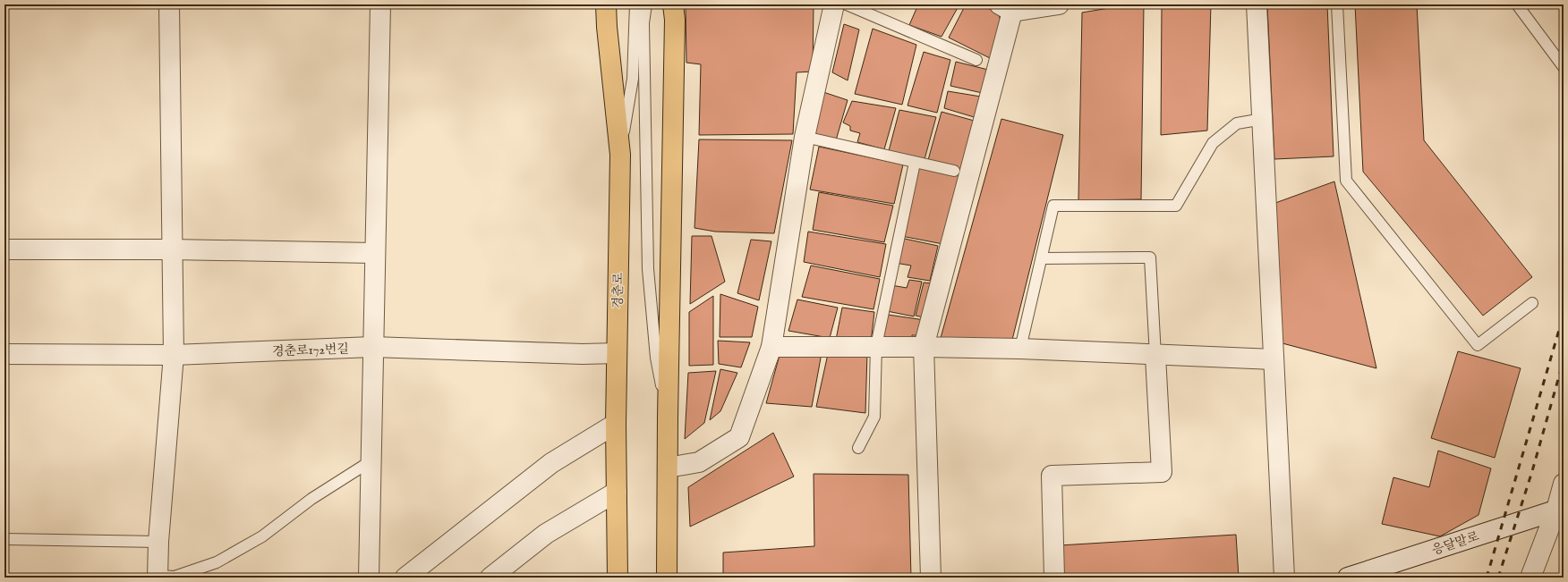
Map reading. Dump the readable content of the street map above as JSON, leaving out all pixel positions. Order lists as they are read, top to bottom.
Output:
{
  "streets": {
    "main road": ["경춘로"],
    "street": ["경춘로172번길", "응달말로"]
  },
  "crossings": [
    ["경춘로", "경춘로172번길"]
  ]
}
